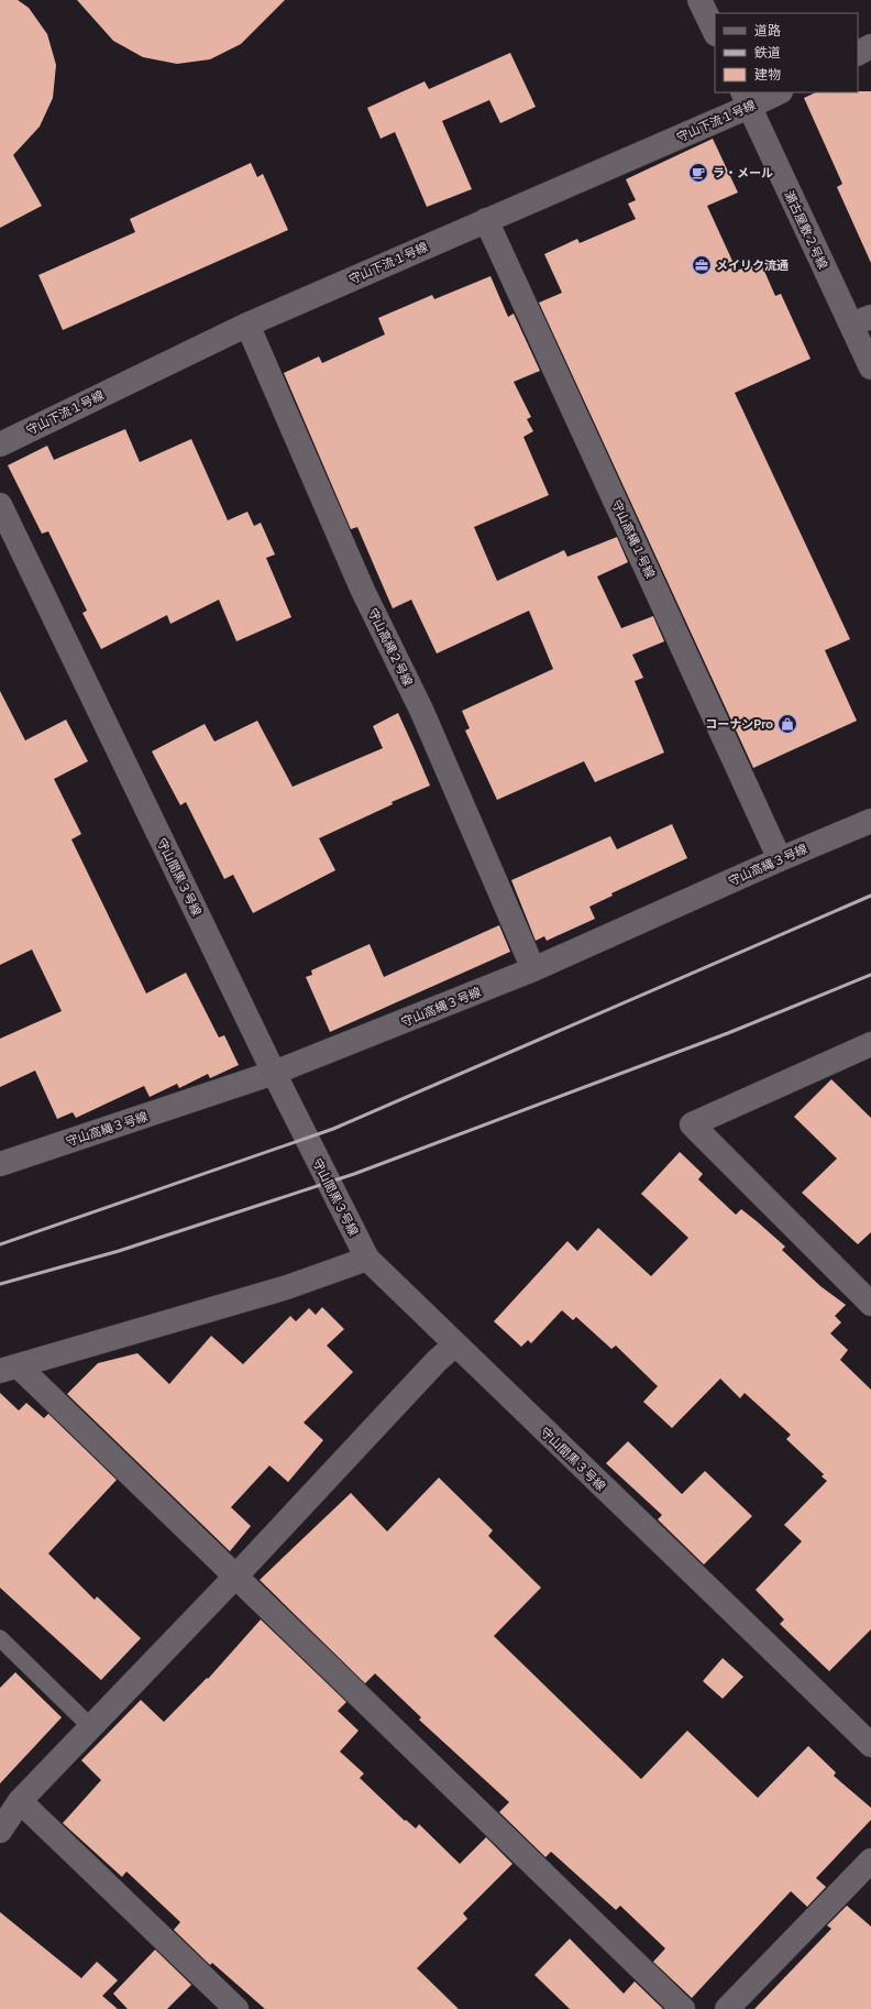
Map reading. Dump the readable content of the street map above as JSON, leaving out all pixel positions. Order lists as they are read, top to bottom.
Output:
{
  "streets": {
    "street": [
      "守山下流１号線",
      "瀬古屋敷２号線",
      "守山高縄１号線",
      "守山高縄２号線",
      "守山高縄３号線",
      "守山間黒３号線"
    ]
  },
  "crossings": [
    ["守山下流１号線", "瀬古屋敷２号線"],
    ["守山下流１号線", "守山高縄１号線"],
    ["守山下流１号線", "守山高縄２号線"],
    ["守山高縄１号線", "守山高縄３号線"],
    ["守山高縄２号線", "守山高縄３号線"],
    ["守山高縄３号線", "守山間黒３号線"]
  ],
  "places": {
    "cafe": ["ラ・メール"],
    "office": ["メイリク流通"],
    "shop": ["コーナンPro"]
  },
  "legend": ["道路", "鉄道", "建物"]
}
